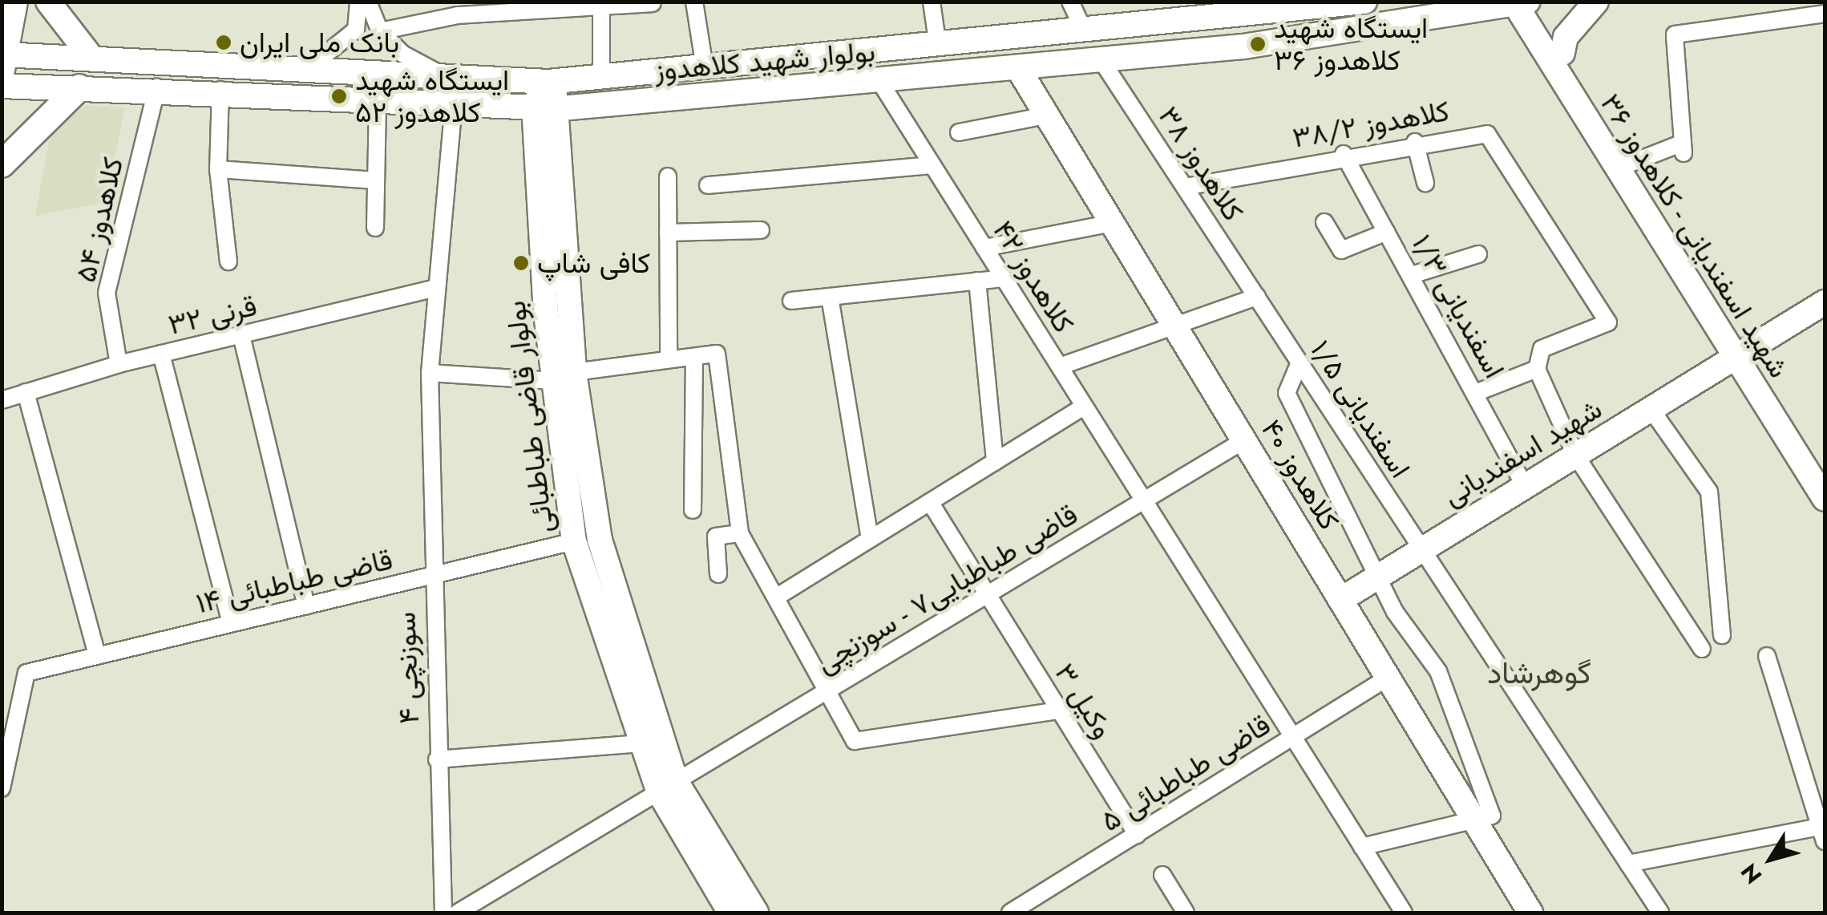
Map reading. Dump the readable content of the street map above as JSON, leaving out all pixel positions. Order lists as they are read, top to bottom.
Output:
{
  "streets": {
    "main road": [
      "بولوار شهید کلاهدوز",
      "شهید اسفندیانی - کلاهدوز ۳۶",
      "بولوار قاضی طباطبائی",
      "شهید اسفندیانی",
      "کلاهدوز ۴۰"
    ],
    "street": [
      "کلاهدوز ۳۸/۲",
      "کلاهدوز ۳۸",
      "کلاهدوز ۵۴",
      "کلاهدوز ۴۲",
      "اسفندیانی ۱/۳",
      "قرنی ۳۲",
      "اسفندیانی ۱/۵",
      "قاضی طباطبائی ۱۴",
      "قاضی طباطبایی۷ - سوزنچی",
      "سوزنچی ۴",
      "وکيل ۳",
      "قاضی طباطبائی ۵"
    ]
  },
  "crossings": [
    ["بولوار شهید کلاهدوز", "کلاهدوز ۳۸"],
    ["بولوار شهید کلاهدوز", "کلاهدوز ۵۴"],
    ["بولوار شهید کلاهدوز", "شهید اسفندیانی - کلاهدوز ۳۶"],
    ["بولوار شهید کلاهدوز", "کلاهدوز ۴۲"],
    ["بولوار شهید کلاهدوز", "بولوار قاضی طباطبائی"],
    ["بولوار شهید کلاهدوز", "کلاهدوز ۴۰"],
    ["بولوار شهید کلاهدوز", "سوزنچی ۴"],
    ["کلاهدوز ۳۸/۲", "کلاهدوز ۳۸"],
    ["کلاهدوز ۳۸/۲", "اسفندیانی ۱/۳"],
    ["کلاهدوز ۳۸", "اسفندیانی ۱/۵"],
    ["کلاهدوز ۵۴", "قرنی ۳۲"],
    ["شهید اسفندیانی - کلاهدوز ۳۶", "شهید اسفندیانی"],
    ["کلاهدوز ۴۲", "قاضی طباطبایی۷ - سوزنچی"],
    ["کلاهدوز ۴۲", "قاضی طباطبائی ۵"],
    ["اسفندیانی ۱/۳", "شهید اسفندیانی"],
    ["قرنی ۳۲", "سوزنچی ۴"],
    ["اسفندیانی ۱/۵", "شهید اسفندیانی"],
    ["بولوار قاضی طباطبائی", "قاضی طباطبائی ۱۴"],
    ["بولوار قاضی طباطبائی", "قاضی طباطبایی۷ - سوزنچی"],
    ["شهید اسفندیانی", "کلاهدوز ۴۰"],
    ["کلاهدوز ۴۰", "قاضی طباطبایی۷ - سوزنچی"],
    ["کلاهدوز ۴۰", "قاضی طباطبائی ۵"],
    ["قاضی طباطبائی ۱۴", "سوزنچی ۴"],
    ["قاضی طباطبایی۷ - سوزنچی", "وکيل ۳"],
    ["وکيل ۳", "قاضی طباطبائی ۵"]
  ],
  "districts": ["گوهرشاد"],
  "places": [
    "بانک ملی ایران",
    "ایستگاه شهید کلاهدوز ۳۶",
    "ایستگاه شهید کلاهدوز ۵۲",
    "کافی شاپ"
  ],
  "north": "bottom left"
}
